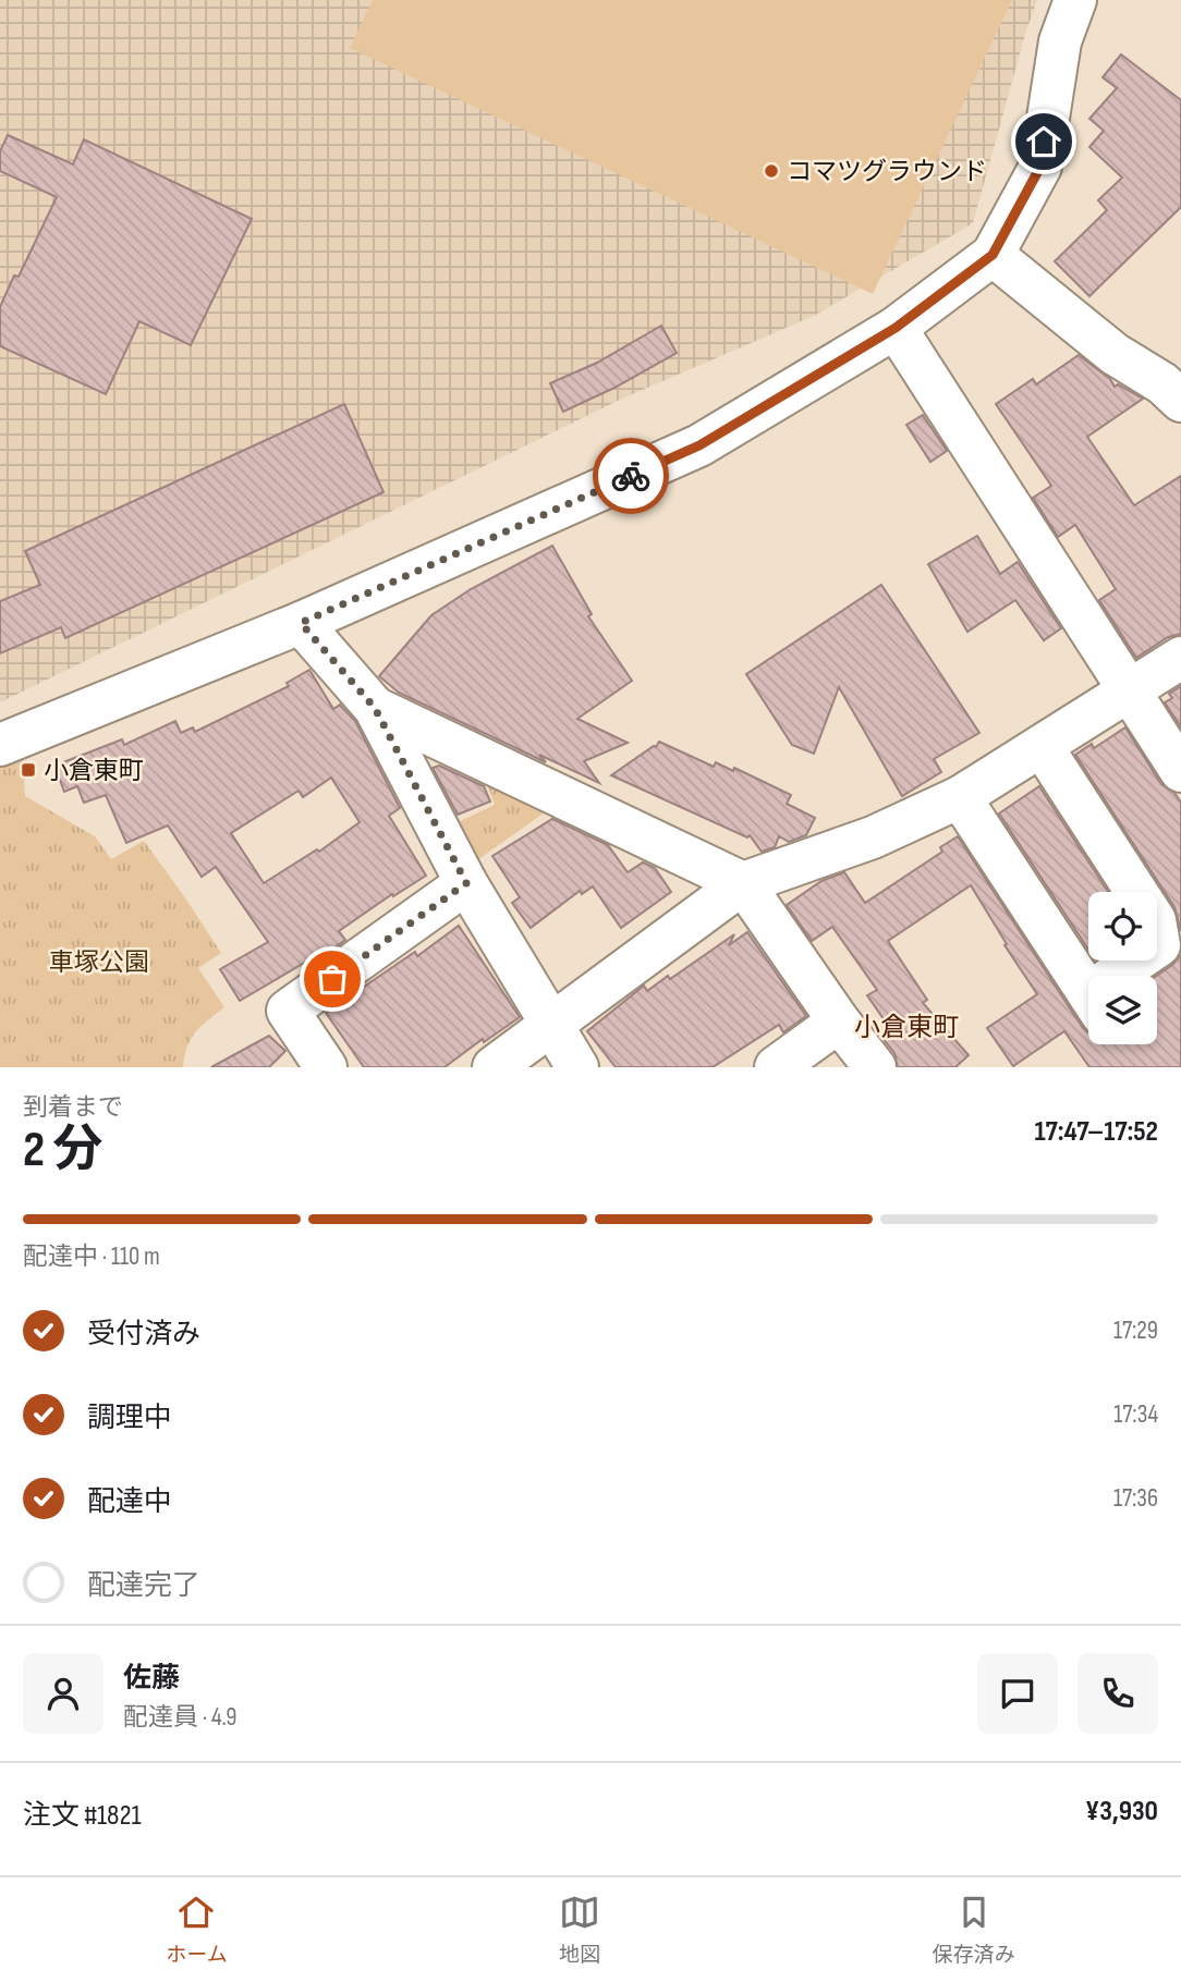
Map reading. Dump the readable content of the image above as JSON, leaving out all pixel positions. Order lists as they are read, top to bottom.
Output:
{
  "districts": ["小倉東町"],
  "parks": ["車塚公園"],
  "places": {
    "other": ["コマツグラウンド"],
    "transit": ["小倉東町"]
  },
  "page": {
    "heading": ["2 分", "到着まで", "17:47–17:52"],
    "panel": [
      "佐藤",
      "配達員 · 4.9",
      "注文 #1821",
      "¥3,930"
    ],
    "bar": "配達中 · 110 m",
    "list": [
      ["受付済み", "17:29"],
      ["調理中", "17:34"],
      ["配達中", "17:36"],
      "配達完了"
    ],
    "tabs": ["ホーム", "地図", "保存済み"]
  }
}
